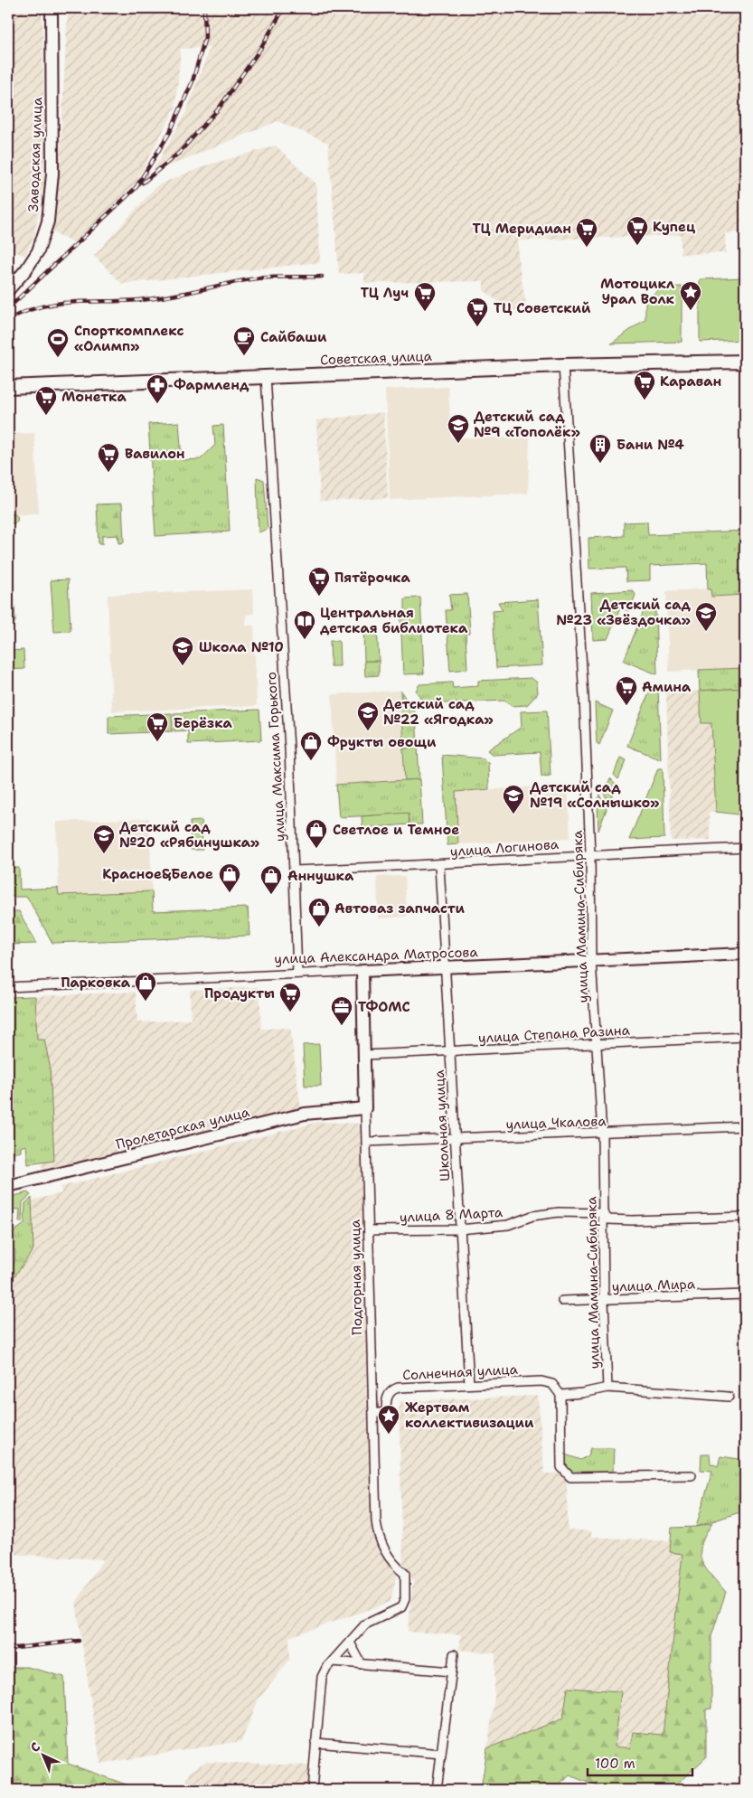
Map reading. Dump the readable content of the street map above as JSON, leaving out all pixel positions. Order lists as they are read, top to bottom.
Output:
{
  "streets": {
    "main road": ["Советская улица"],
    "street": [
      "Заводская улица",
      "улица Максима Горького",
      "улица Логинова",
      "улица Мамина-Сибиряка",
      "улица Александра Матросова",
      "улица Степана Разина",
      "улица Чкалова",
      "Школьная улица",
      "Пролетарская улица",
      "улица 8 Марта",
      "Подгорная улица",
      "улица Мира",
      "Солнечная улица"
    ]
  },
  "crossings": [
    ["Советская улица", "улица Максима Горького"],
    ["Советская улица", "улица Мамина-Сибиряка"],
    ["улица Максима Горького", "улица Логинова"],
    ["улица Максима Горького", "улица Александра Матросова"],
    ["улица Логинова", "улица Мамина-Сибиряка"],
    ["улица Логинова", "Школьная улица"],
    ["улица Мамина-Сибиряка", "улица Александра Матросова"],
    ["улица Мамина-Сибиряка", "улица Степана Разина"],
    ["улица Мамина-Сибиряка", "улица Чкалова"],
    ["улица Мамина-Сибиряка", "улица 8 Марта"],
    ["улица Мамина-Сибиряка", "улица Мира"],
    ["улица Александра Матросова", "Школьная улица"],
    ["улица Александра Матросова", "Подгорная улица"],
    ["улица Степана Разина", "Школьная улица"],
    ["улица Степана Разина", "Подгорная улица"],
    ["улица Чкалова", "Школьная улица"],
    ["улица Чкалова", "Подгорная улица"],
    ["Школьная улица", "улица 8 Марта"],
    ["Школьная улица", "Солнечная улица"],
    ["Пролетарская улица", "Подгорная улица"],
    ["улица 8 Марта", "Подгорная улица"],
    ["Подгорная улица", "Солнечная улица"]
  ],
  "places": {
    "supermarket": [
      "Купец",
      "ТЦ Меридиан",
      "ТЦ Луч",
      "ТЦ Советский",
      "Караван",
      "Монетка",
      "Вавилон",
      "Пятёрочка",
      "Амина",
      "Берёзка",
      "Продукты"
    ],
    "place": ["Мотоцикл Урал Волк", "Жертвам коллективизации"],
    "cafe": ["Сайбаши"],
    "sports": ["Спорткомплекс «Олимп»"],
    "pharmacy": ["Фармленд"],
    "school or university": [
      "Детский сад №9 «Тополёк»",
      "Детский сад №23 «Звёздочка»",
      "Школа №10",
      "Детский сад №22 «Ягодка»",
      "Детский сад №19 «Солнышко»",
      "Детский сад №20 «Рябинушка»"
    ],
    "building": ["Бани №4"],
    "library": ["Центральная детская библиотека"],
    "shop": [
      "Фрукты овощи",
      "Светлое и Темное",
      "Красное&Белое",
      "Аннушка",
      "Автоваз запчасти",
      "Парковка"
    ],
    "office": ["ТФОМС"]
  },
  "scale_bar": "100 m",
  "north": "top left"
}
